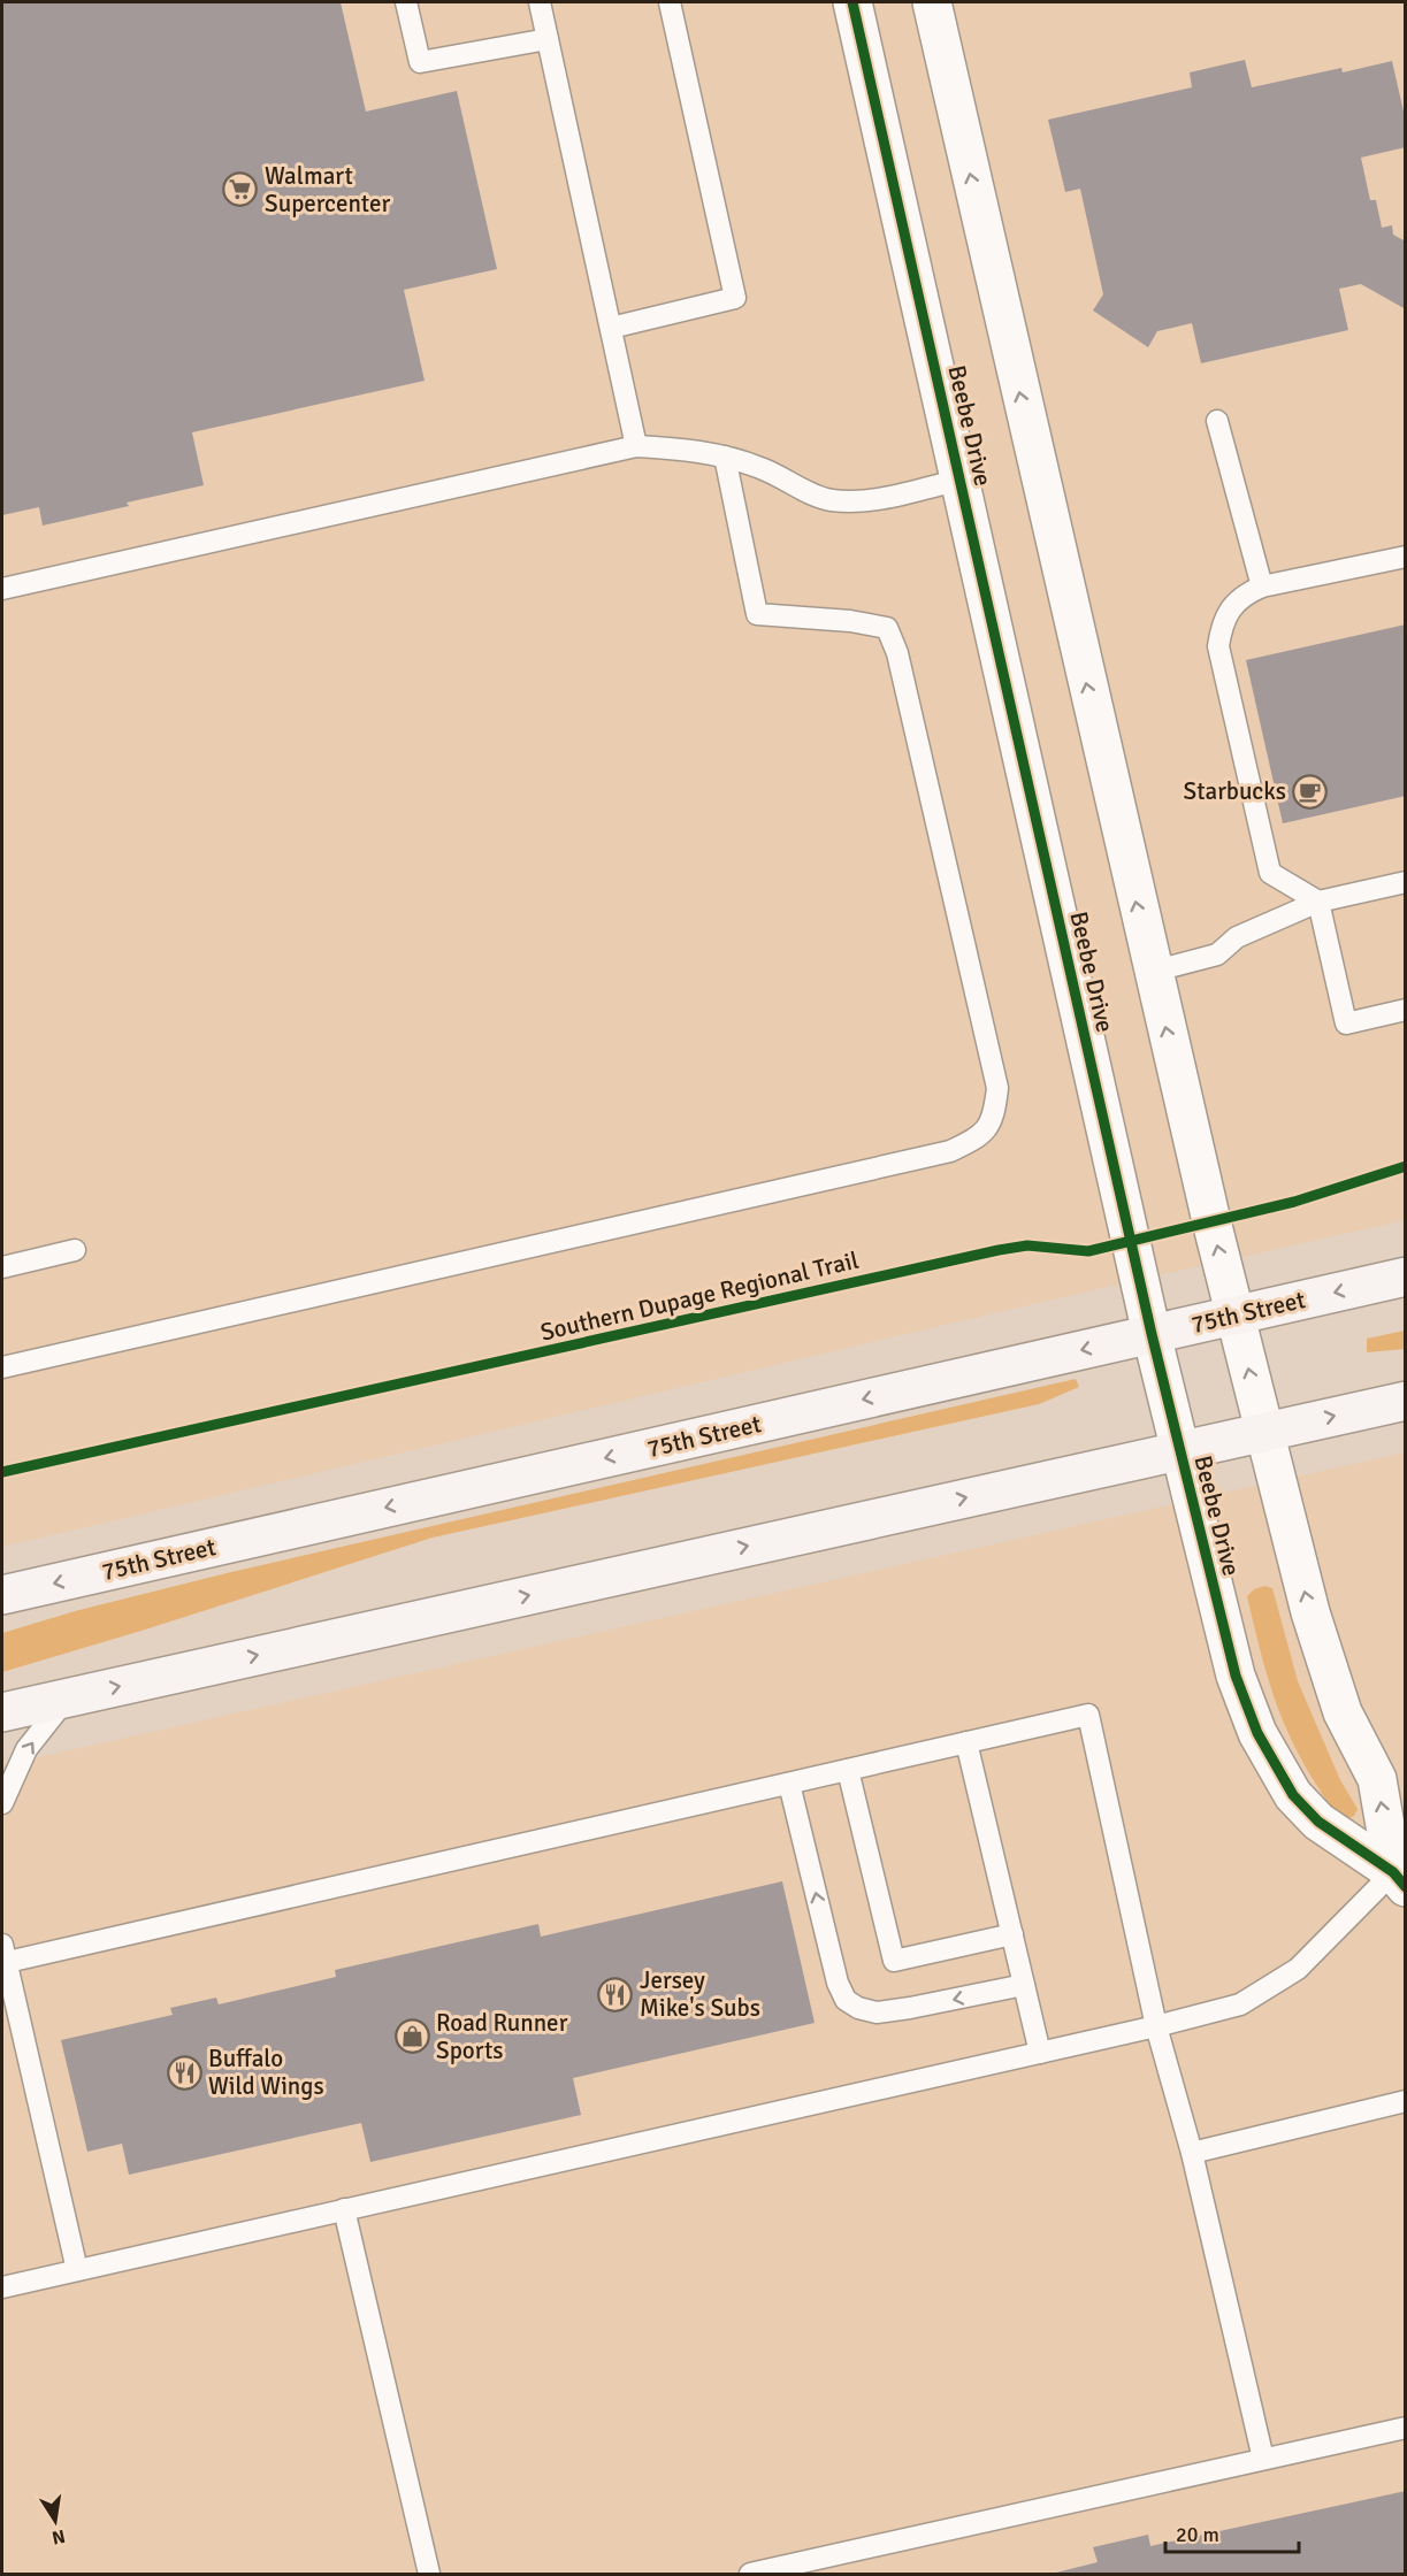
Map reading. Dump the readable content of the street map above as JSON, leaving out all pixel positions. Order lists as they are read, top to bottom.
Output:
{
  "streets": {
    "main road": ["75th Street"],
    "street": ["Beebe Drive"],
    "cycle path": ["Southern Dupage Regional Trail"]
  },
  "crossings": [
    ["Beebe Drive", "75th Street"]
  ],
  "places": {
    "supermarket": ["Walmart Supercenter"],
    "cafe": ["Starbucks"],
    "restaurant": ["Jersey Mike's Subs", "Buffalo Wild Wings"],
    "shop": ["Road Runner Sports"]
  },
  "scale_bar": "20 m",
  "north": "bottom"
}
